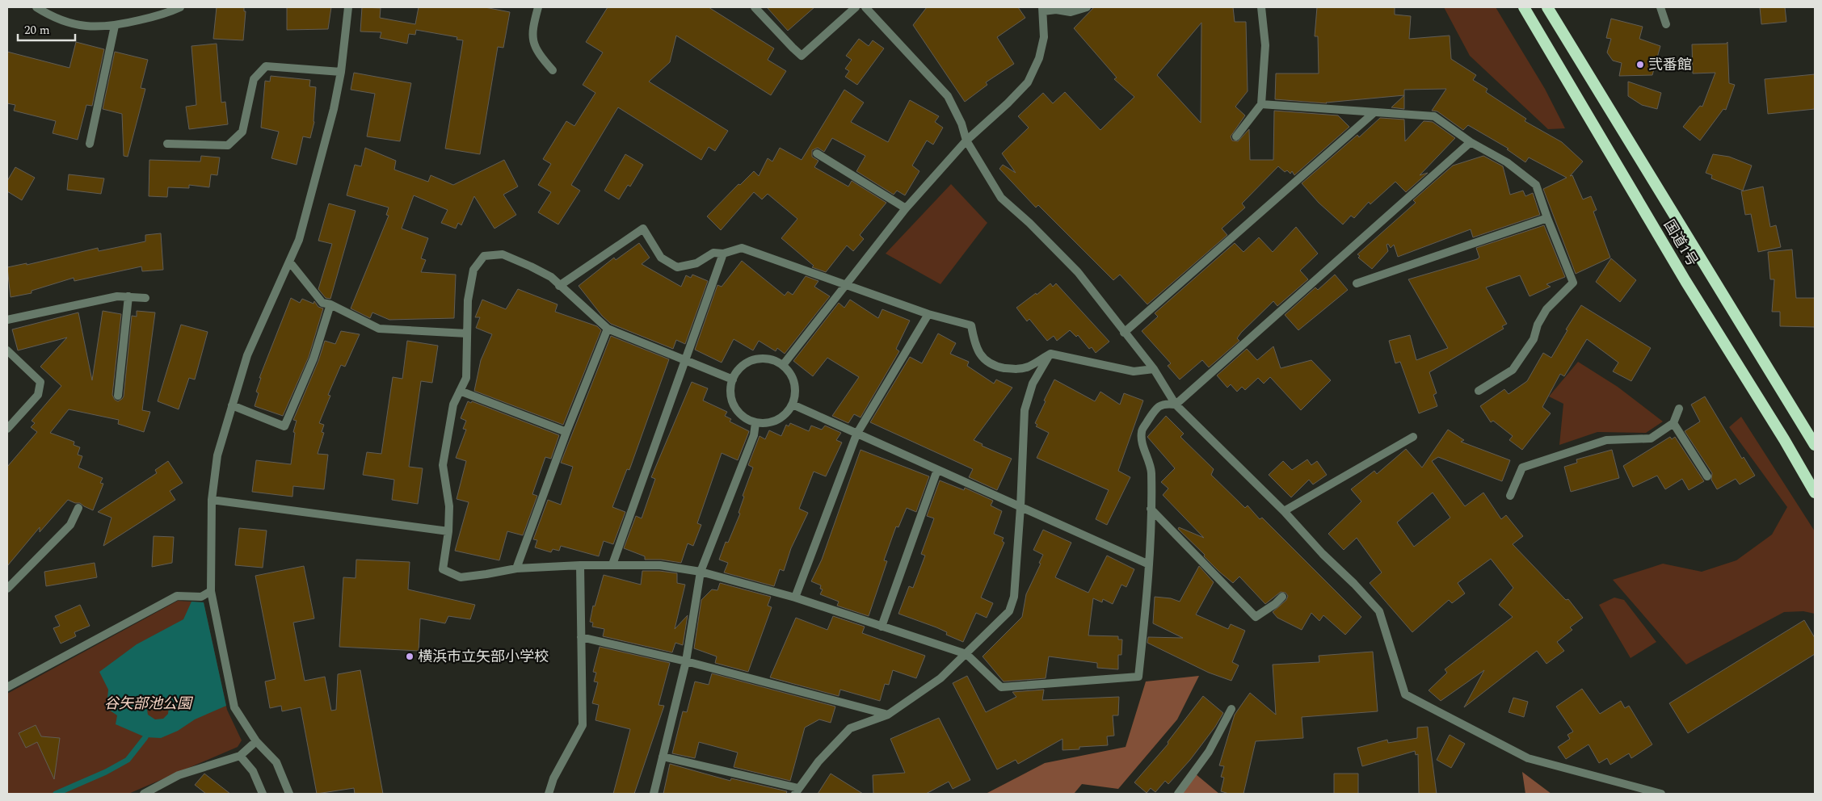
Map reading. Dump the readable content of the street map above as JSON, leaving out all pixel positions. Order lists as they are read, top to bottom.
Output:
{
  "streets": {
    "highway": ["国道1号"]
  },
  "parks": ["谷矢部池公園"],
  "places": ["弐番館", "横浜市立矢部小学校"],
  "scale_bar": "20 m"
}
